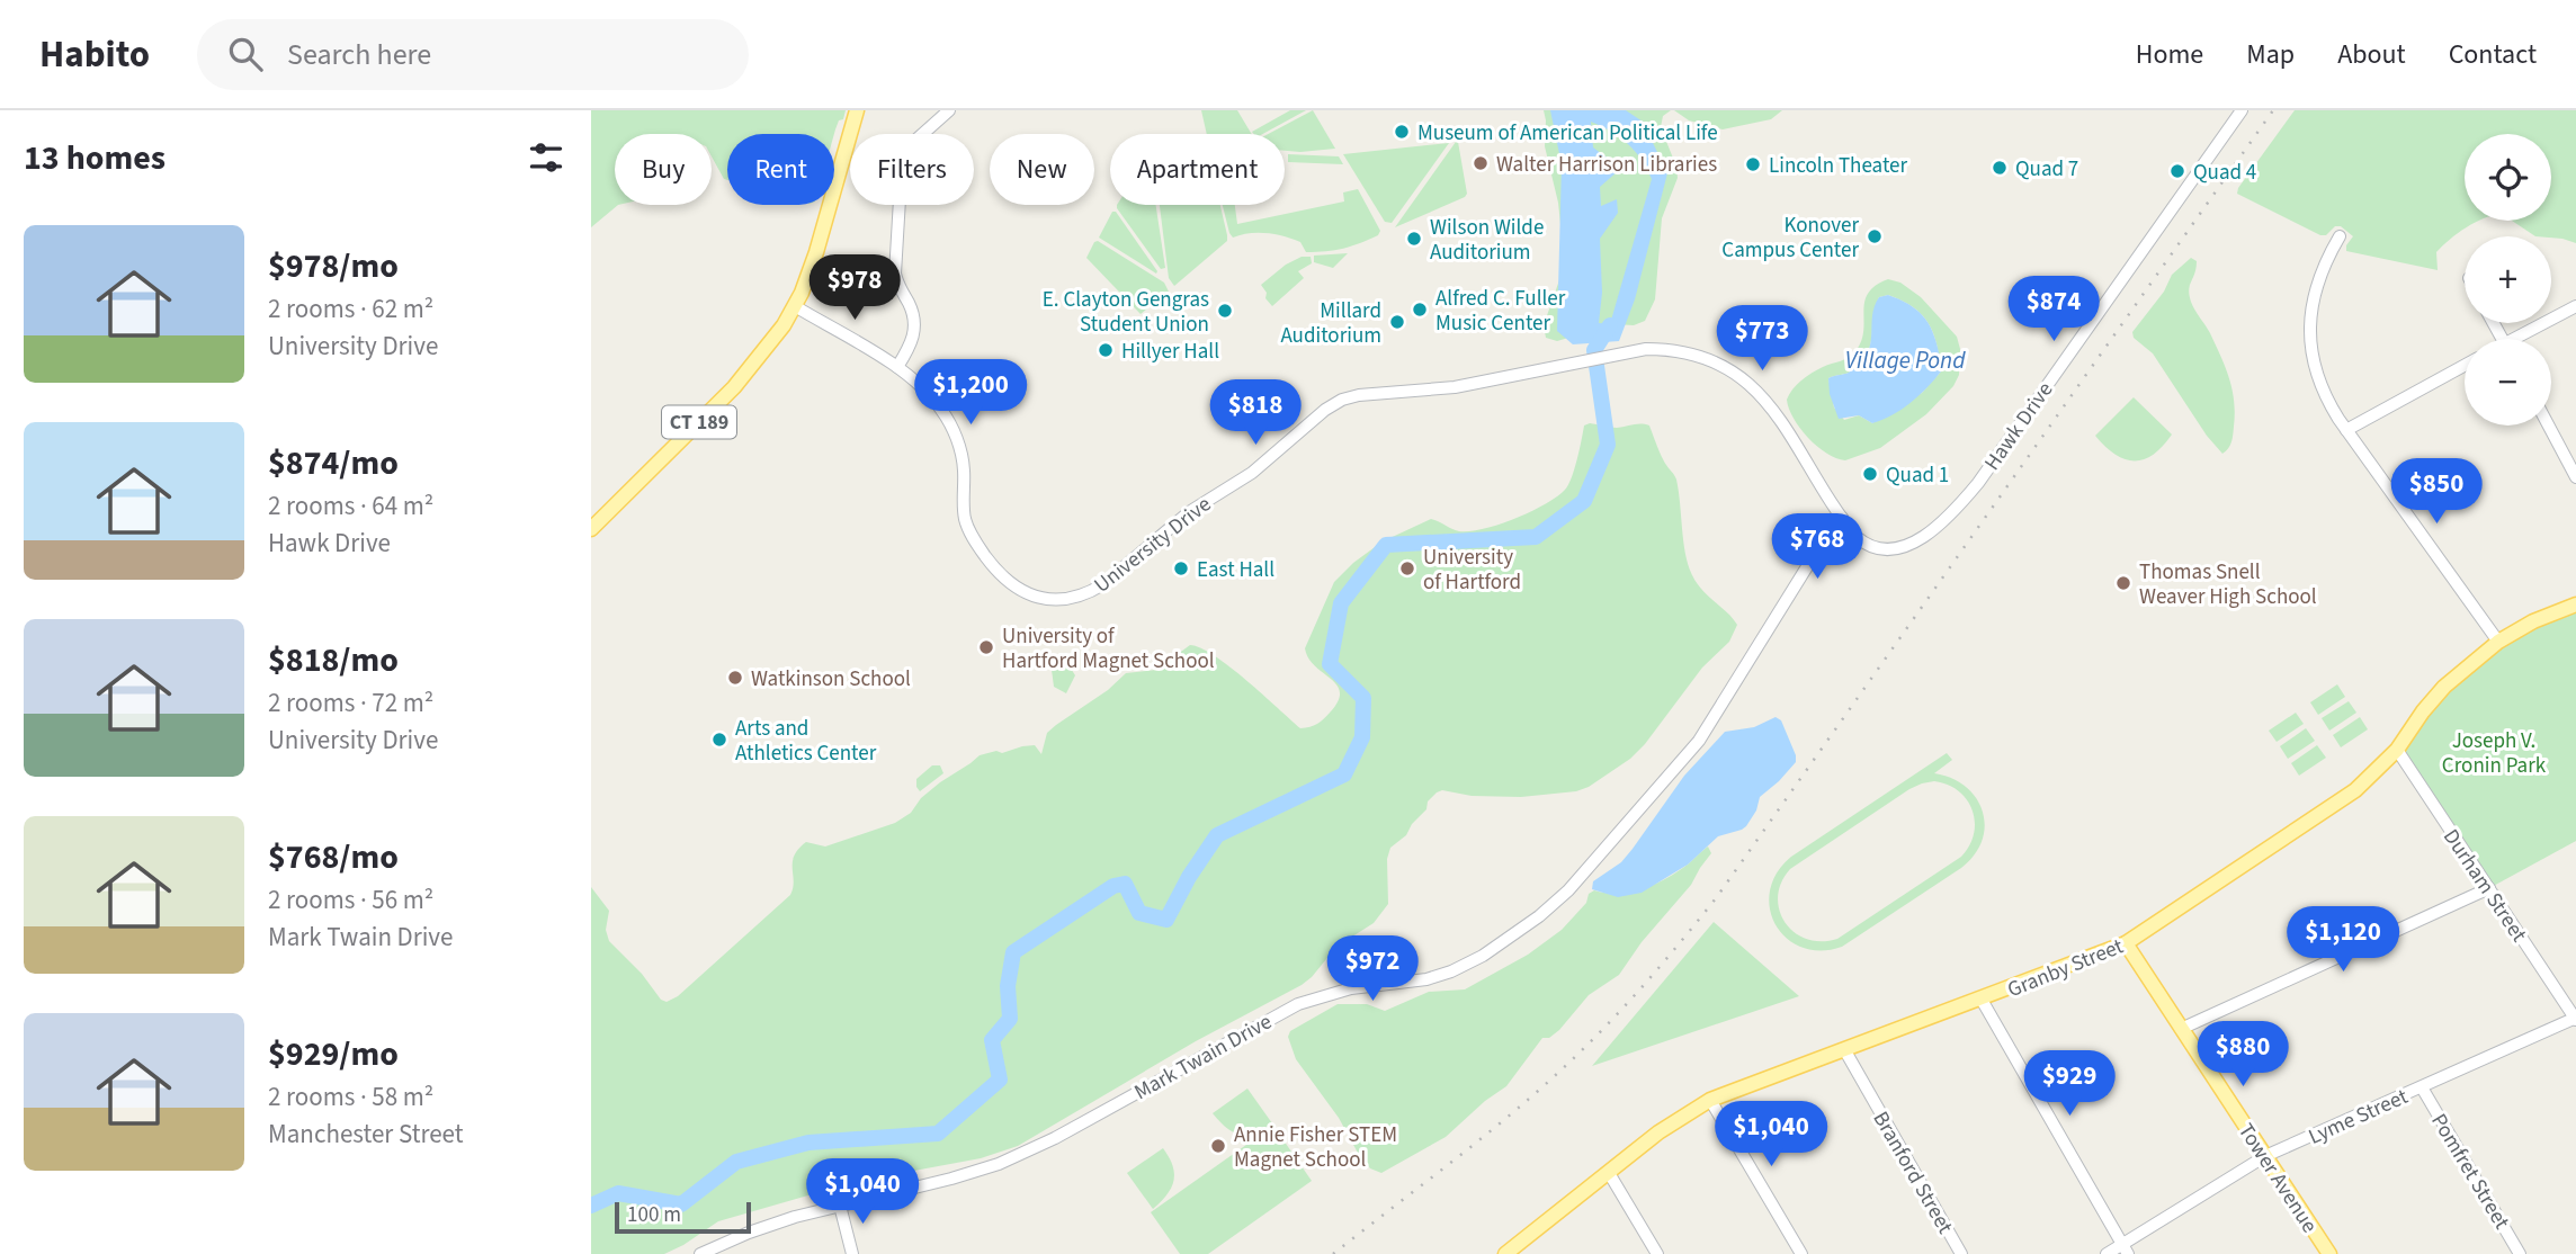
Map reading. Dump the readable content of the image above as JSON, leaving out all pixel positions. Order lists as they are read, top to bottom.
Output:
{
  "streets": {
    "main road": ["CT 189", "Granby Street", "Tower Avenue"],
    "street": [
      "Hawk Drive",
      "University Drive",
      "Durham Street",
      "Mark Twain Drive",
      "Lyme Street",
      "Pomfret Street",
      "Branford Street"
    ]
  },
  "crossings": [
    ["CT 189", "University Drive"],
    ["Hawk Drive", "University Drive"],
    ["Hawk Drive", "Mark Twain Drive"],
    ["University Drive", "Mark Twain Drive"],
    ["Durham Street", "Granby Street"],
    ["Durham Street", "Lyme Street"],
    ["Granby Street", "Branford Street"],
    ["Granby Street", "Tower Avenue"],
    ["Lyme Street", "Pomfret Street"],
    ["Lyme Street", "Tower Avenue"]
  ],
  "water": ["Village Pond"],
  "parks": ["Joseph V. Cronin Park"],
  "places": [
    "Museum of American Political Life",
    "Walter Harrison Libraries",
    "Lincoln Theater",
    "Quad 7",
    "Quad 4",
    "Konover Campus Center",
    "Wilson Wilde Auditorium",
    "Alfred C. Fuller Music Center",
    "E. Clayton Gengras Student Union",
    "Millard Auditorium",
    "Hillyer Hall",
    "Quad 1",
    "East Hall",
    "University of Hartford",
    "Thomas Snell Weaver High School",
    "University of Hartford Magnet School",
    "Watkinson School",
    "Arts and Athletics Center",
    "Annie Fisher STEM Magnet School"
  ],
  "scale_bar": "100 m",
  "page": {
    "header": "Habito",
    "search": "Search here",
    "nav": [
      "Home",
      "Map",
      "About",
      "Contact"
    ],
    "heading": "13 homes",
    "map_buttons": ["+", "−"],
    "chip": [
      "Buy",
      "Rent",
      "Filters",
      "New",
      "Apartment"
    ],
    "list": [
      {
        "name": "$978/mo",
        "note": "2 rooms · 62 m² · University Drive"
      },
      {
        "name": "$874/mo",
        "note": "2 rooms · 64 m² · Hawk Drive"
      },
      {
        "name": "$818/mo",
        "note": "2 rooms · 72 m² · University Drive"
      },
      {
        "name": "$768/mo",
        "note": "2 rooms · 56 m² · Mark Twain Drive"
      },
      {
        "name": "$929/mo",
        "note": "2 rooms · 58 m² · Manchester Street"
      }
    ],
    "price": [
      "$978",
      "$874",
      "$773",
      "$1,200",
      "$818",
      "$850",
      "$768",
      "$1,120",
      "$972",
      "$880",
      "$929",
      "$1,040",
      "$1,040"
    ],
    "scale": "100 m"
  }
}
